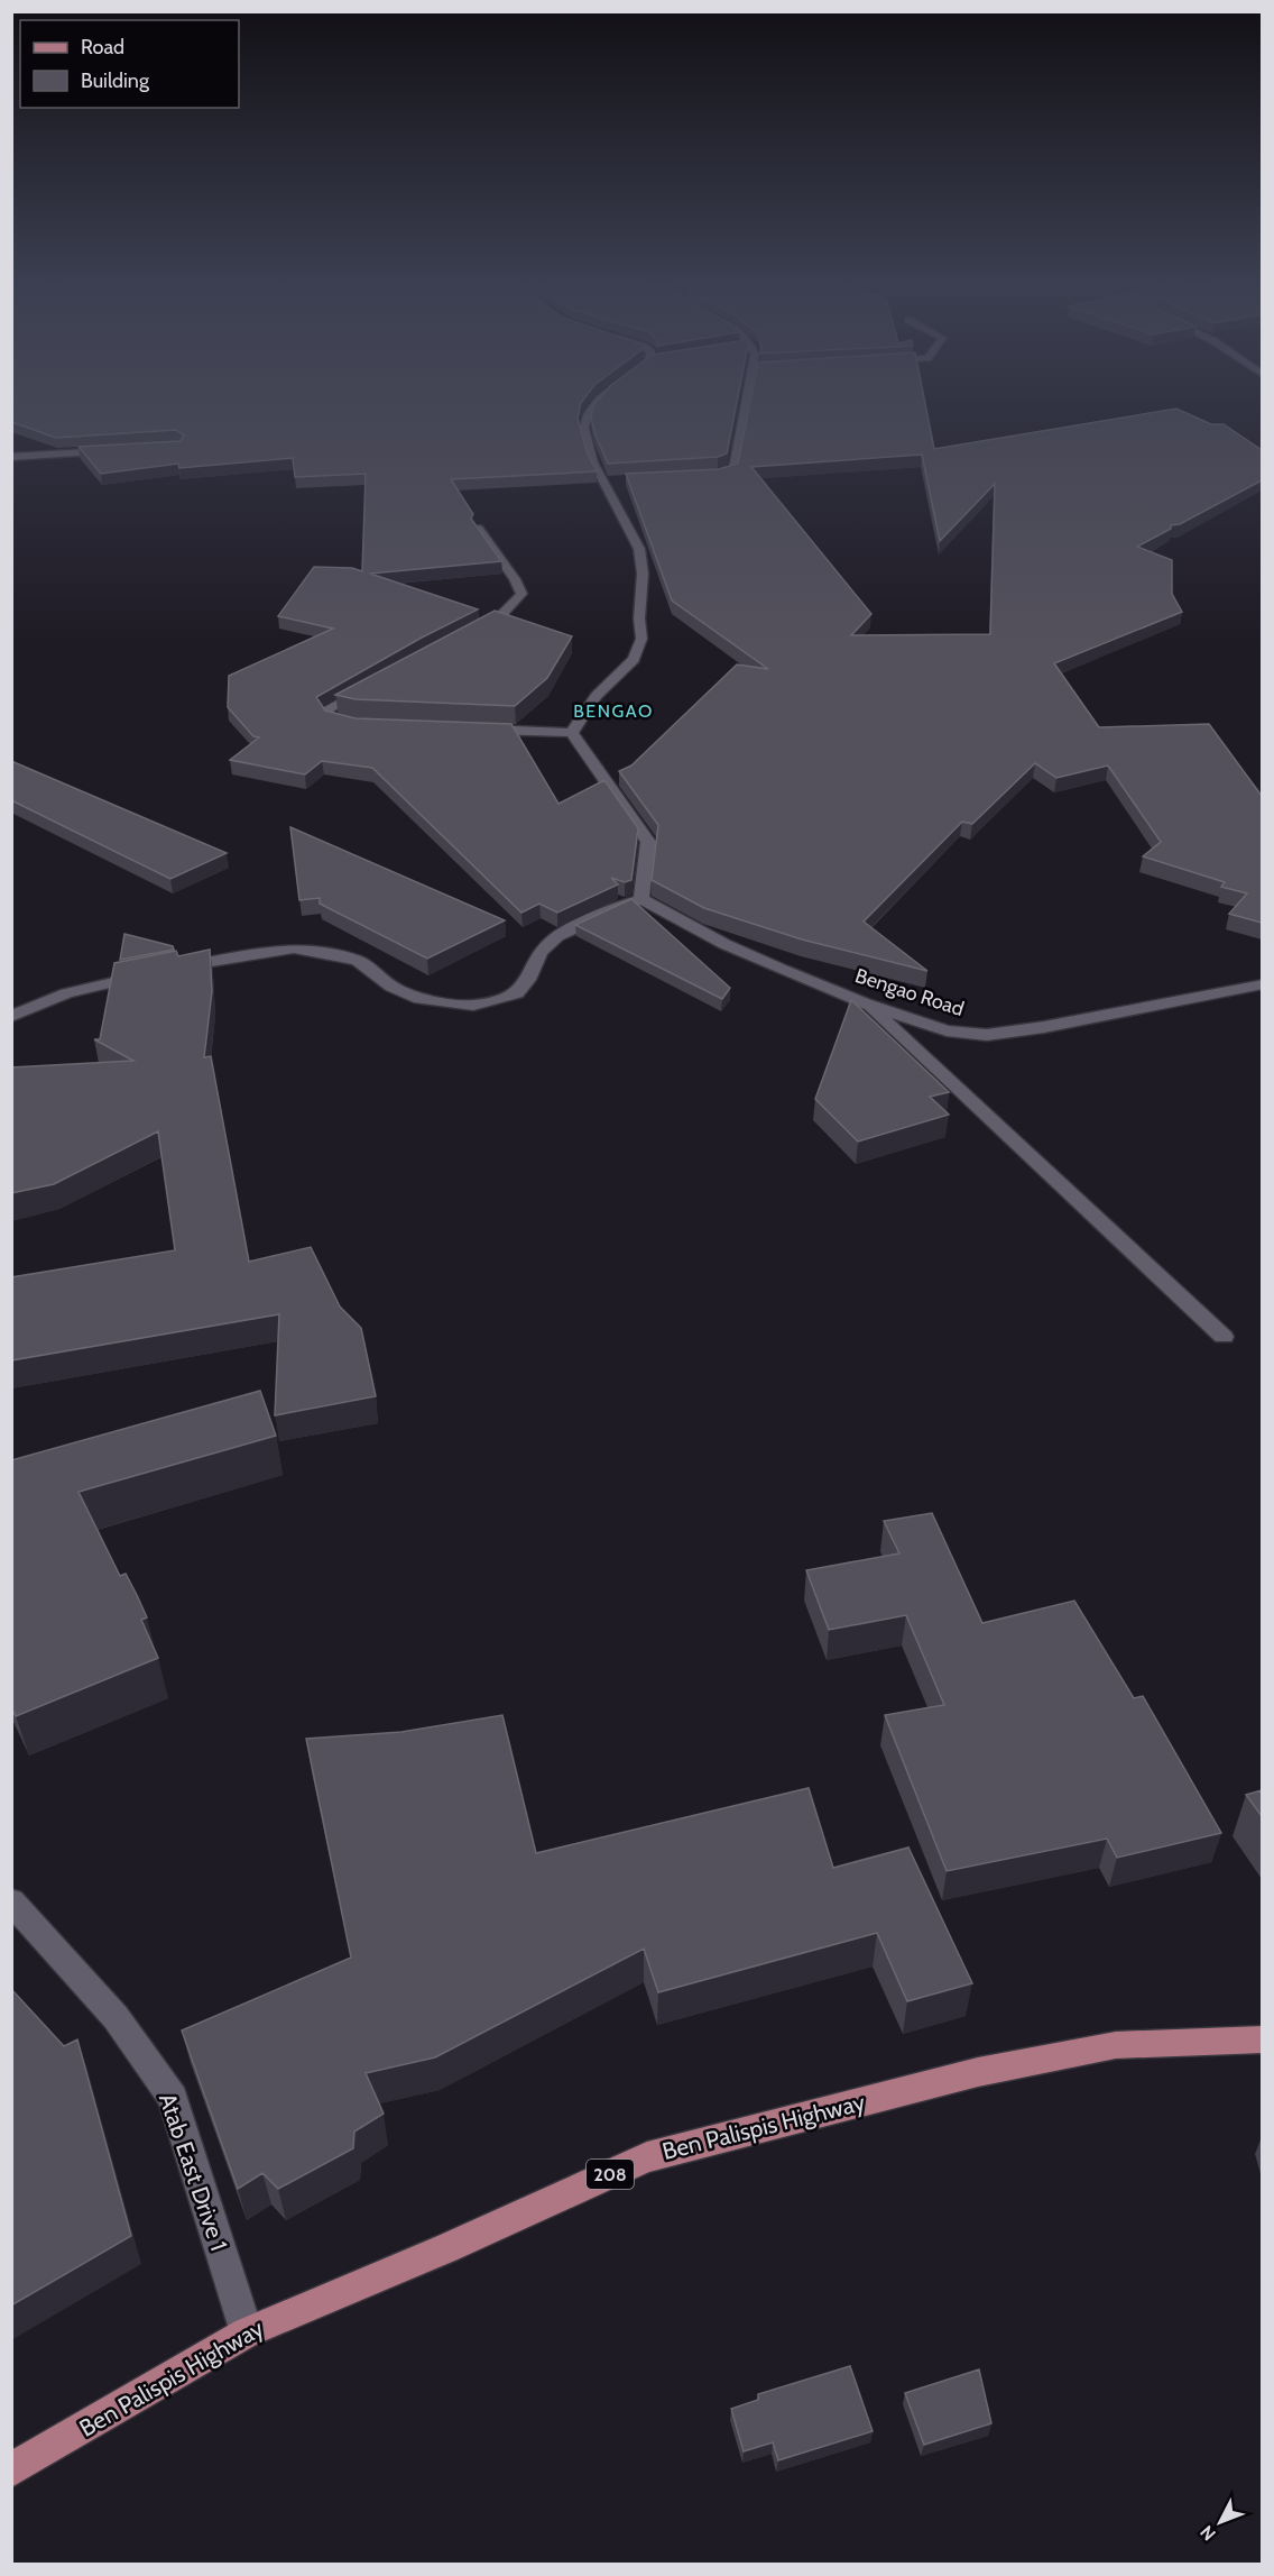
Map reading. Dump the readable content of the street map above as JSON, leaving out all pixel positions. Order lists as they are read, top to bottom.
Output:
{
  "streets": {
    "main road": ["Ben Palispis Highway", "208"],
    "street": ["Bengao Road", "Atab East Drive 1"]
  },
  "crossings": [
    ["Ben Palispis Highway", "Atab East Drive 1"]
  ],
  "districts": ["BENGAO"],
  "legend": ["Road", "Building"],
  "north": "bottom left"
}
